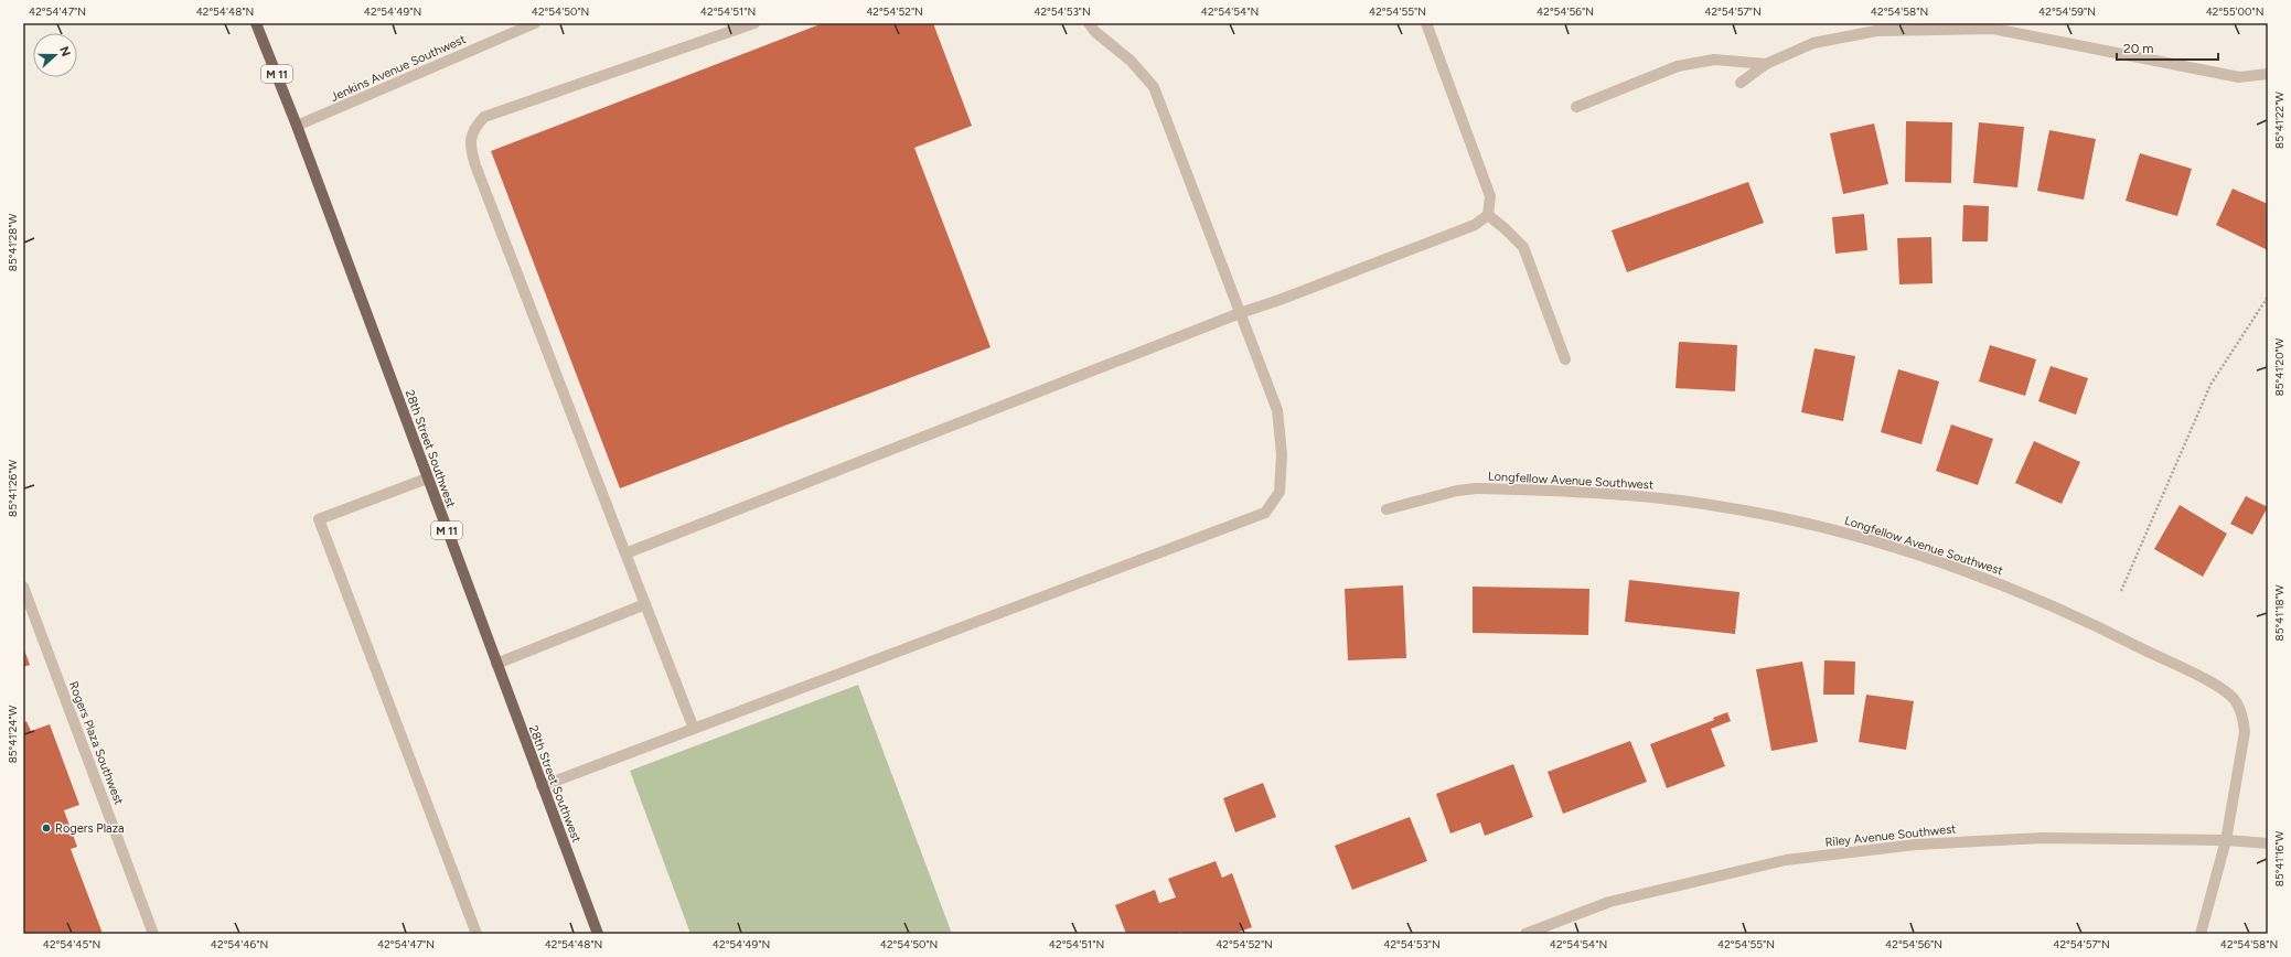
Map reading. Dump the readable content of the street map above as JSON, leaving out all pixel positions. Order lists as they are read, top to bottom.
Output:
{
  "streets": {
    "main road": ["M 11", "28th Street Southwest"],
    "street": [
      "Jenkins Avenue Southwest",
      "Longfellow Avenue Southwest",
      "Rogers Plaza Southwest",
      "Riley Avenue Southwest"
    ]
  },
  "crossings": [
    ["Jenkins Avenue Southwest", "28th Street Southwest"],
    ["Longfellow Avenue Southwest", "Riley Avenue Southwest"]
  ],
  "places": ["Rogers Plaza"],
  "scale_bar": "20 m",
  "north": "right",
  "coordinates": [
    "42°54'47\"N",
    "42°54'48\"N",
    "42°54'49\"N",
    "42°54'50\"N",
    "42°54'51\"N",
    "42°54'52\"N",
    "42°54'53\"N",
    "42°54'54\"N",
    "42°54'55\"N",
    "42°54'56\"N",
    "42°54'57\"N",
    "42°54'58\"N",
    "42°54'59\"N",
    "42°55'00\"N",
    "85°41'22\"W",
    "85°41'28\"W",
    "85°41'20\"W",
    "85°41'26\"W",
    "85°41'18\"W",
    "85°41'24\"W",
    "85°41'16\"W",
    "42°54'45\"N",
    "42°54'46\"N"
  ]
}
